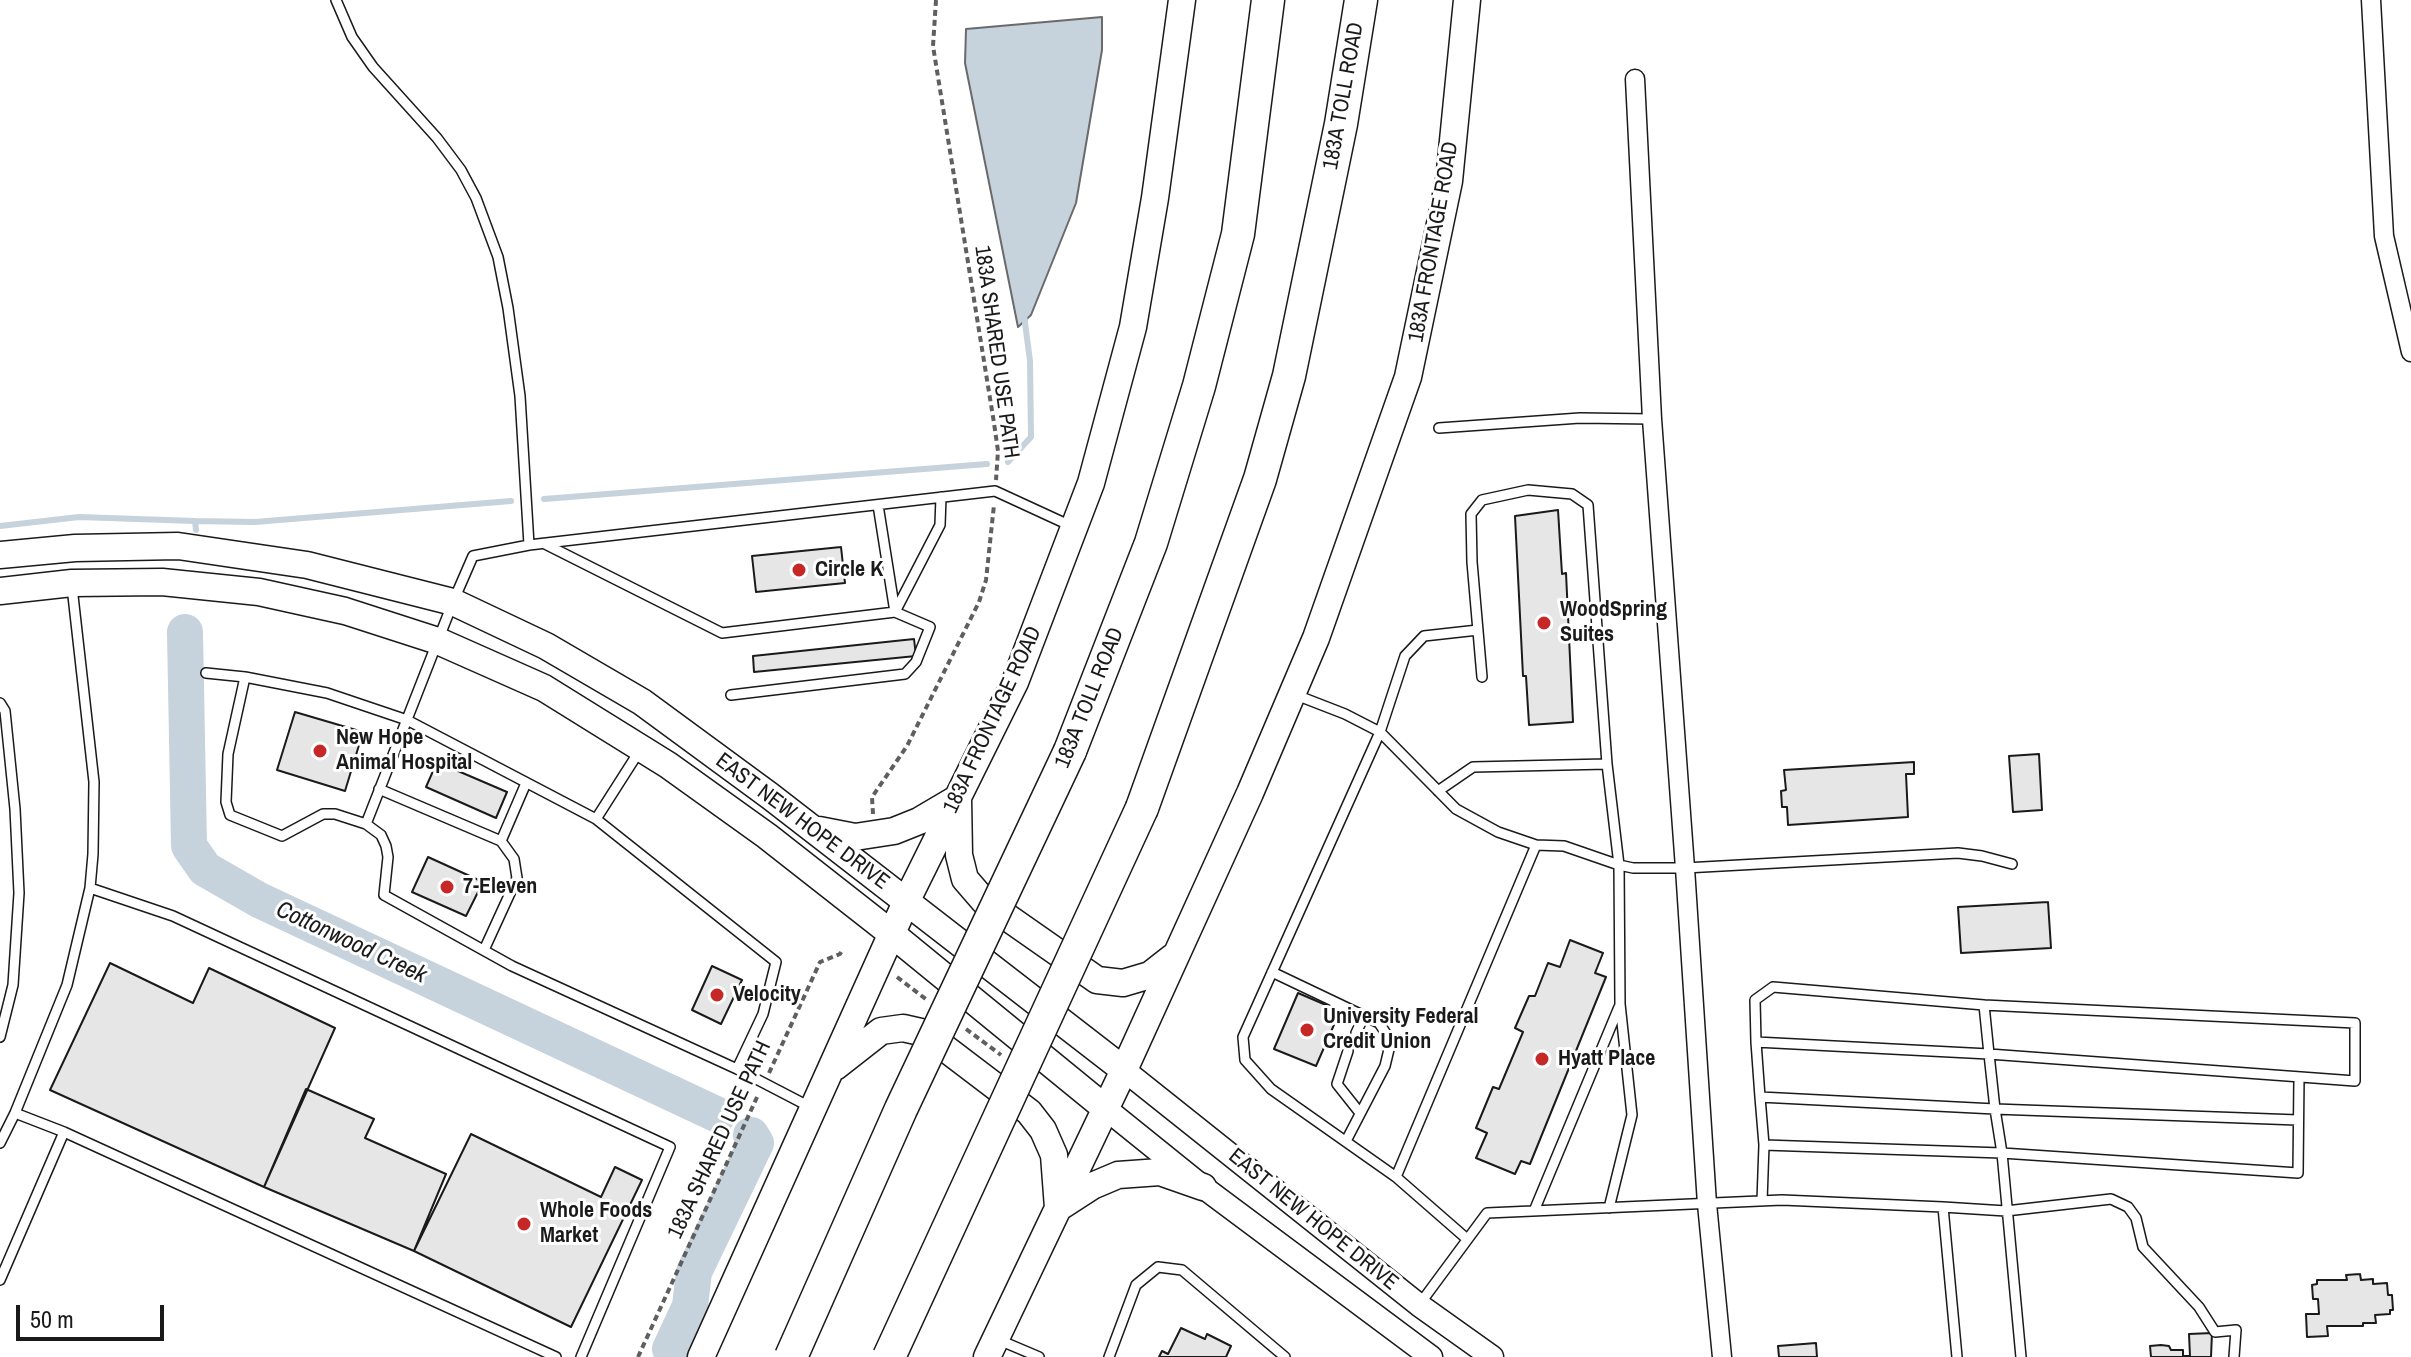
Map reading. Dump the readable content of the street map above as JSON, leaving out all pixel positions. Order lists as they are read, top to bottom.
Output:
{
  "streets": {
    "highway": ["183A TOLL ROAD"],
    "main road": ["183A FRONTAGE ROAD", "EAST NEW HOPE DRIVE"],
    "path": ["183A SHARED USE PATH"]
  },
  "crossings": [
    ["183A FRONTAGE ROAD", "EAST NEW HOPE DRIVE"]
  ],
  "water": ["Cottonwood Creek"],
  "places": [
    "Circle K",
    "WoodSpring Suites",
    "New Hope Animal Hospital",
    "7-Eleven",
    "Velocity",
    "University Federal Credit Union",
    "Hyatt Place",
    "Whole Foods Market"
  ],
  "scale_bar": "50 m"
}
